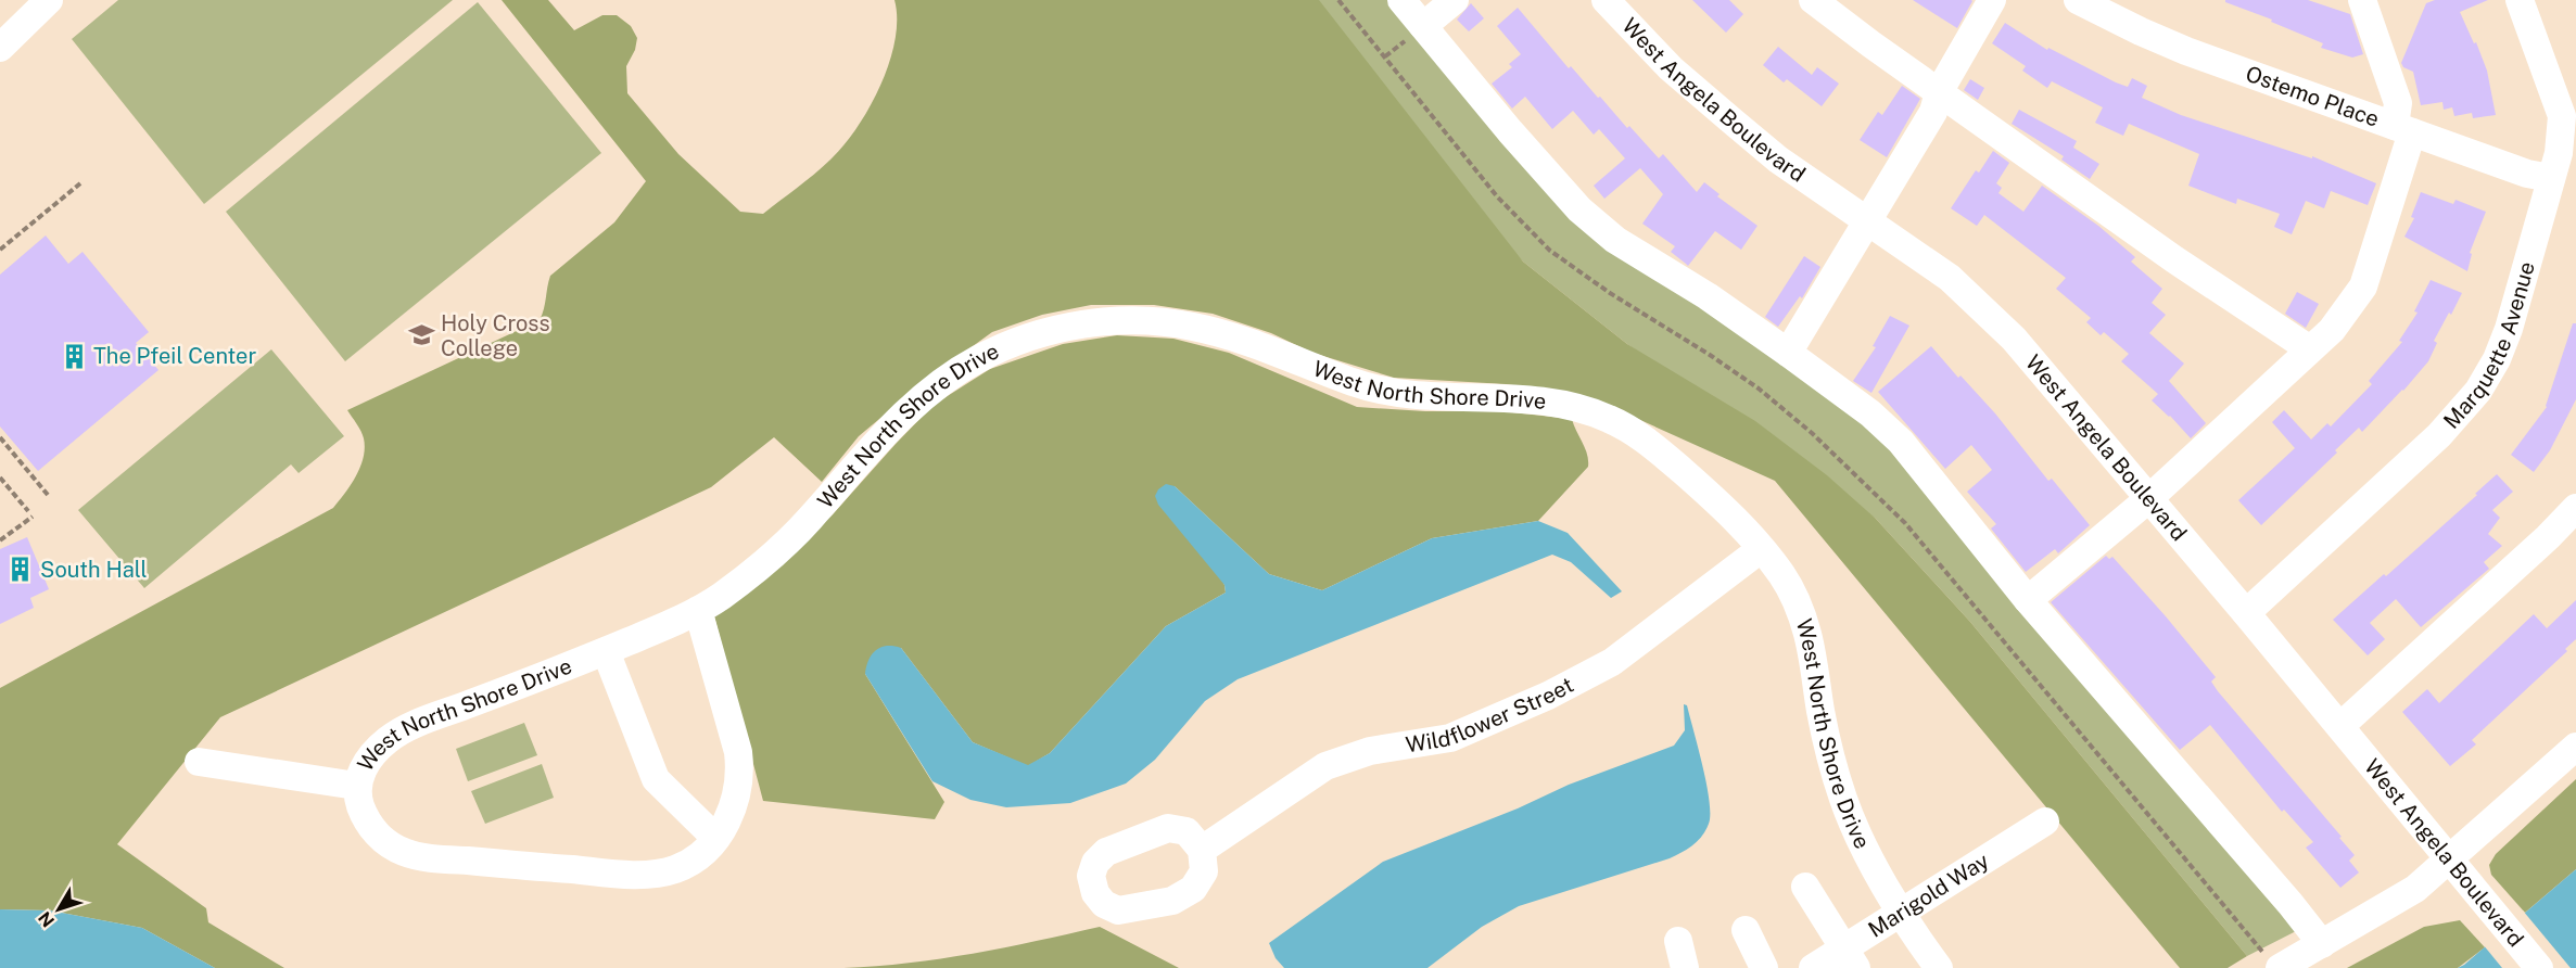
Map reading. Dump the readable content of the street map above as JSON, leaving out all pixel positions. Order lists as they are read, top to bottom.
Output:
{
  "streets": {
    "street": [
      "Ostemo Place",
      "West Angela Boulevard",
      "Marquette Avenue",
      "West North Shore Drive",
      "Wildflower Street",
      "Marigold Way"
    ]
  },
  "crossings": [
    ["Ostemo Place", "Marquette Avenue"],
    ["West Angela Boulevard", "Marquette Avenue"],
    ["West North Shore Drive", "Wildflower Street"],
    ["West North Shore Drive", "Marigold Way"]
  ],
  "places": {
    "school or university": ["Holy Cross College"],
    "building": ["The Pfeil Center", "South Hall"]
  },
  "north": "bottom left"
}
